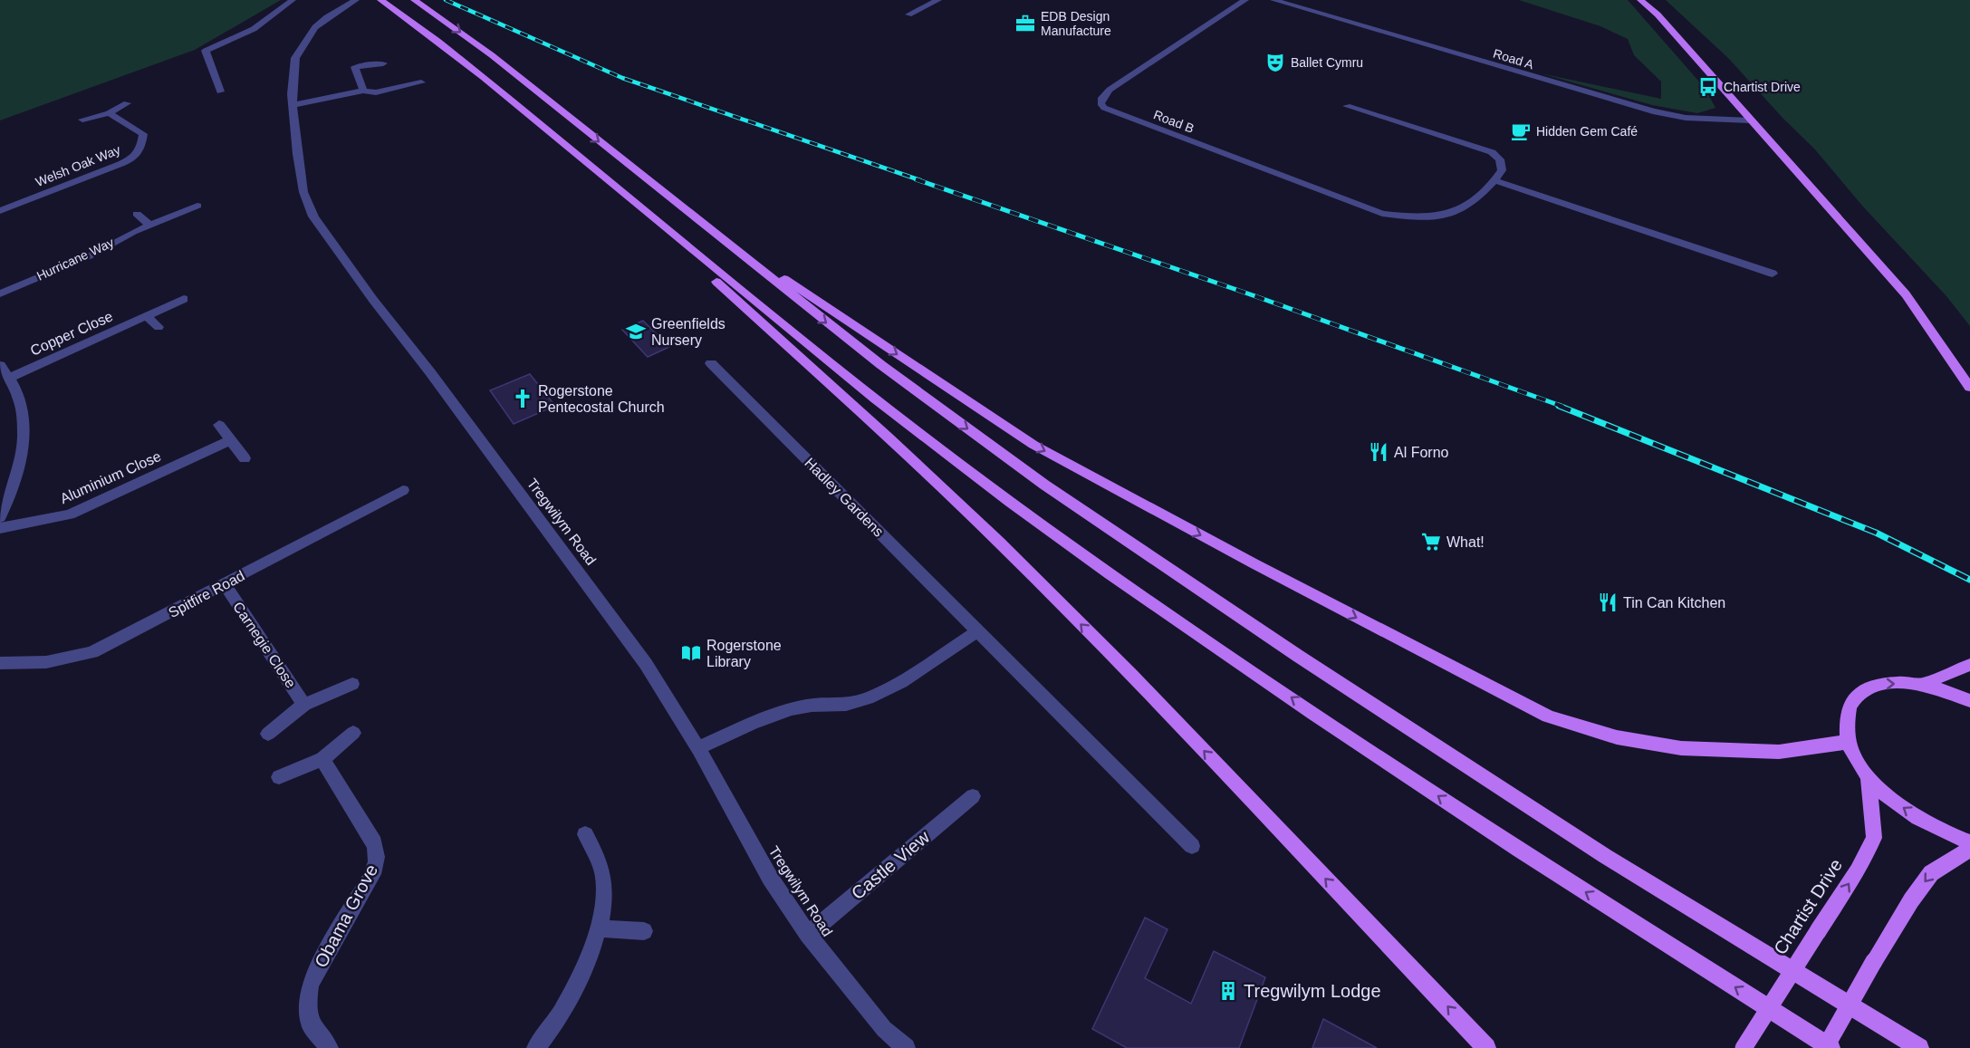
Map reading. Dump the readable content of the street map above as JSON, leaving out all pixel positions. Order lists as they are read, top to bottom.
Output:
{
  "streets": {
    "main road": ["Chartist Drive"],
    "street": [
      "Road A",
      "Road B",
      "Welsh Oak Way",
      "Hurricane Way",
      "Copper Close",
      "Aluminium Close",
      "Hadley Gardens",
      "Tregwilym Road",
      "Spitfire Road",
      "Carnegie Close",
      "Castle View",
      "Obama Grove"
    ]
  },
  "crossings": [
    ["Tregwilym Road", "Castle View"],
    ["Spitfire Road", "Carnegie Close"]
  ],
  "places": {
    "office": ["EDB Design Manufacture"],
    "theatre": ["Ballet Cymru"],
    "bus stop": ["Chartist Drive"],
    "cafe": ["Hidden Gem Café"],
    "school or university": ["Greenfields Nursery"],
    "church": ["Rogerstone Pentecostal Church"],
    "restaurant": ["Al Forno", "Tin Can Kitchen"],
    "supermarket": ["What!"],
    "library": ["Rogerstone Library"],
    "building": ["Tregwilym Lodge"]
  }
}
